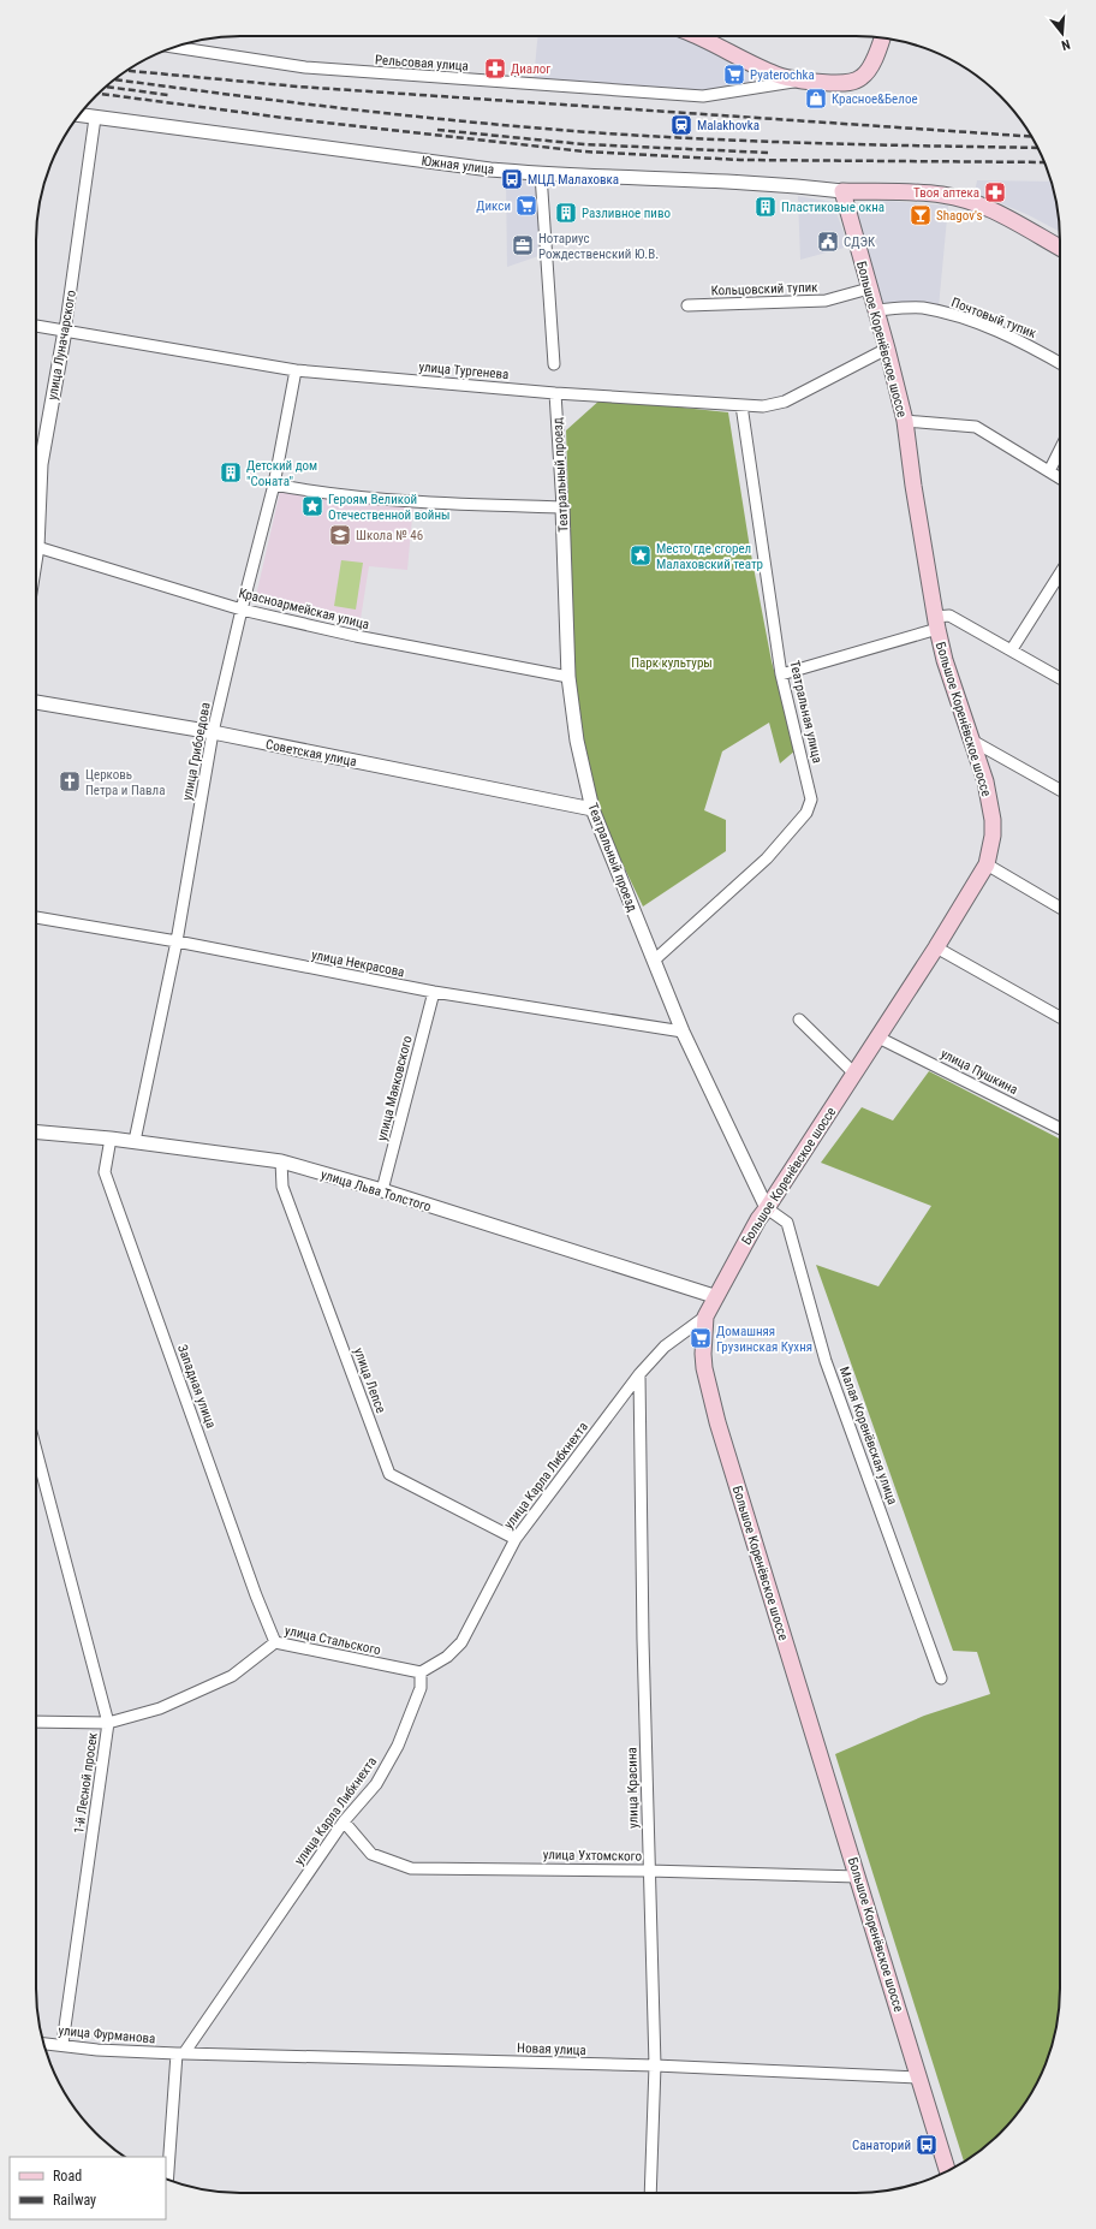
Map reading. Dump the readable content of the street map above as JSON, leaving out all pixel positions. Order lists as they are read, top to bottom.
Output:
{
  "streets": {
    "main road": ["Большое Коренёвское шоссе"],
    "street": [
      "Рельсовая улица",
      "Южная улица",
      "Кольцовский тупик",
      "Почтовый тупик",
      "улица Луначарского",
      "улица Тургенева",
      "Театральный проезд",
      "Красноармейская улица",
      "Театральная улица",
      "улица Грибоедова",
      "Советская улица",
      "улица Некрасова",
      "улица Пушкина",
      "улица Маяковского",
      "улица Льва Толстого",
      "улица Лепсе",
      "Западная улица",
      "Малая Коренёвская улица",
      "улица Карла Либкнехта",
      "улица Стальского",
      "1-й Лесной просек",
      "улица Красина",
      "улица Ухтомского",
      "улица Фурманова",
      "Новая улица"
    ]
  },
  "crossings": [
    ["Южная улица", "Большое Коренёвское шоссе"],
    ["Южная улица", "улица Луначарского"],
    ["Кольцовский тупик", "Большое Коренёвское шоссе"],
    ["Почтовый тупик", "Большое Коренёвское шоссе"],
    ["Большое Коренёвское шоссе", "улица Тургенева"],
    ["Большое Коренёвское шоссе", "Театральный проезд"],
    ["Большое Коренёвское шоссе", "улица Пушкина"],
    ["Большое Коренёвское шоссе", "улица Льва Толстого"],
    ["Большое Коренёвское шоссе", "Малая Коренёвская улица"],
    ["Большое Коренёвское шоссе", "улица Карла Либкнехта"],
    ["Большое Коренёвское шоссе", "улица Ухтомского"],
    ["Большое Коренёвское шоссе", "Новая улица"],
    ["улица Луначарского", "улица Тургенева"],
    ["улица Луначарского", "Красноармейская улица"],
    ["улица Тургенева", "Театральный проезд"],
    ["улица Тургенева", "Театральная улица"],
    ["улица Тургенева", "улица Грибоедова"],
    ["Театральный проезд", "Красноармейская улица"],
    ["Театральный проезд", "Театральная улица"],
    ["Театральный проезд", "Советская улица"],
    ["Театральный проезд", "улица Некрасова"],
    ["Театральный проезд", "Малая Коренёвская улица"],
    ["Красноармейская улица", "улица Грибоедова"],
    ["улица Грибоедова", "Советская улица"],
    ["улица Грибоедова", "улица Некрасова"],
    ["улица Грибоедова", "улица Льва Толстого"],
    ["улица Некрасова", "улица Маяковского"],
    ["улица Маяковского", "улица Льва Толстого"],
    ["улица Льва Толстого", "улица Лепсе"],
    ["улица Льва Толстого", "Западная улица"],
    ["улица Лепсе", "улица Карла Либкнехта"],
    ["Западная улица", "улица Стальского"],
    ["улица Карла Либкнехта", "улица Стальского"],
    ["улица Карла Либкнехта", "улица Красина"],
    ["улица Карла Либкнехта", "улица Ухтомского"],
    ["улица Карла Либкнехта", "улица Фурманова"],
    ["улица Карла Либкнехта", "Новая улица"],
    ["улица Стальского", "1-й Лесной просек"],
    ["1-й Лесной просек", "улица Фурманова"],
    ["улица Красина", "улица Ухтомского"],
    ["улица Красина", "Новая улица"],
    ["улица Фурманова", "Новая улица"]
  ],
  "parks": ["Парк культуры"],
  "places": {
    "pharmacy": ["Диалог", "Твоя аптека"],
    "supermarket": ["Pyaterochka", "Дикси", "Домашняя Грузинская Кухня"],
    "shop": ["Красное&Белое"],
    "station": ["Malakhovka"],
    "bus stop": ["МЦД Малаховка", "Санаторий"],
    "building": ["Пластиковые окна", "Разливное пиво", "Детский дом \"Соната\""],
    "bar": ["Shagov's"],
    "public building": ["СДЭК"],
    "office": ["Нотариус Рождественский Ю.В."],
    "place": ["Героям Великой Отечественной войны", "Место где сгорел Малаховский театр"],
    "school or university": ["Школа № 46"],
    "church": ["Церковь Петра и Павла"]
  },
  "legend": ["Road", "Railway"],
  "north": "bottom"
}
